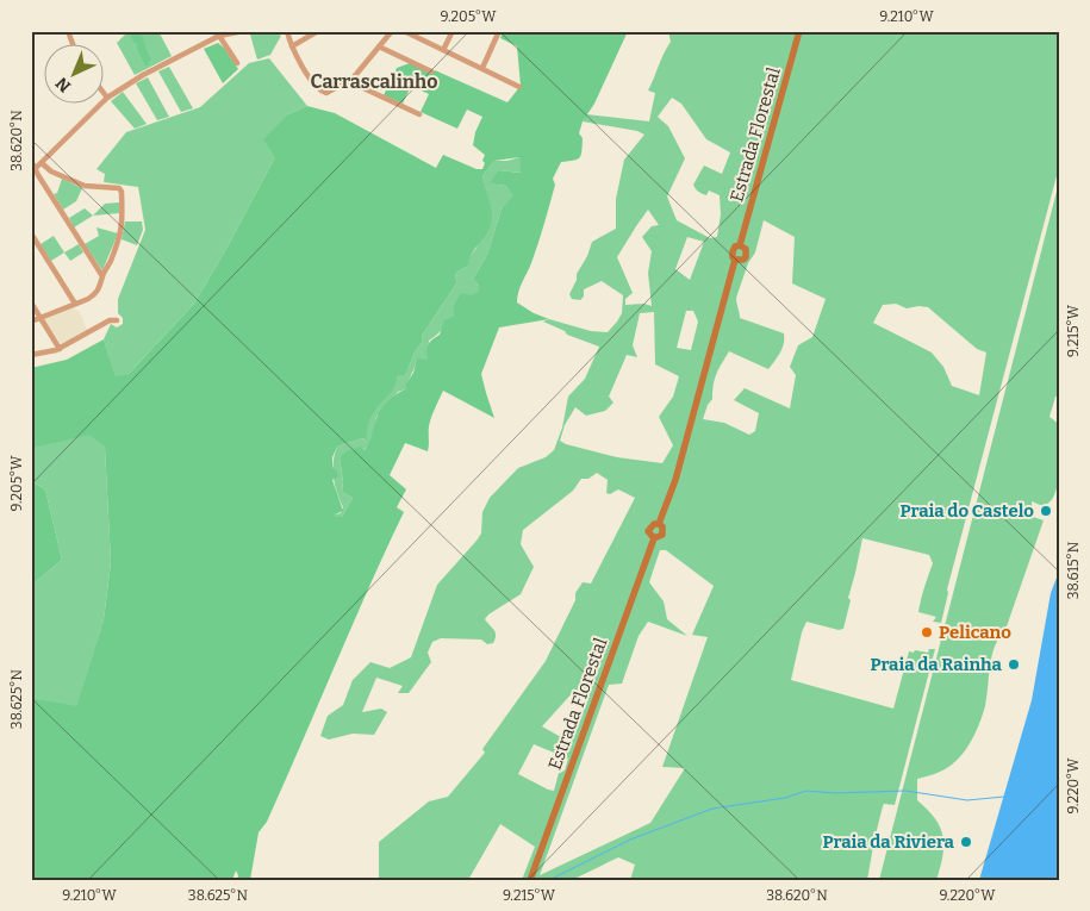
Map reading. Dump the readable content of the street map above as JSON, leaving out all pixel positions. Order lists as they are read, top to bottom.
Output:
{
  "streets": {
    "main road": ["Estrada Florestal"]
  },
  "districts": ["Carrascalinho"],
  "places": [
    "Praia do Castelo",
    "Pelicano",
    "Praia da Rainha",
    "Praia da Riviera"
  ],
  "north": "bottom left",
  "coordinates": [
    "9.205°W",
    "9.210°W",
    "38.620°N",
    "9.215°W",
    "38.615°N",
    "38.625°N",
    "9.220°W"
  ]
}
